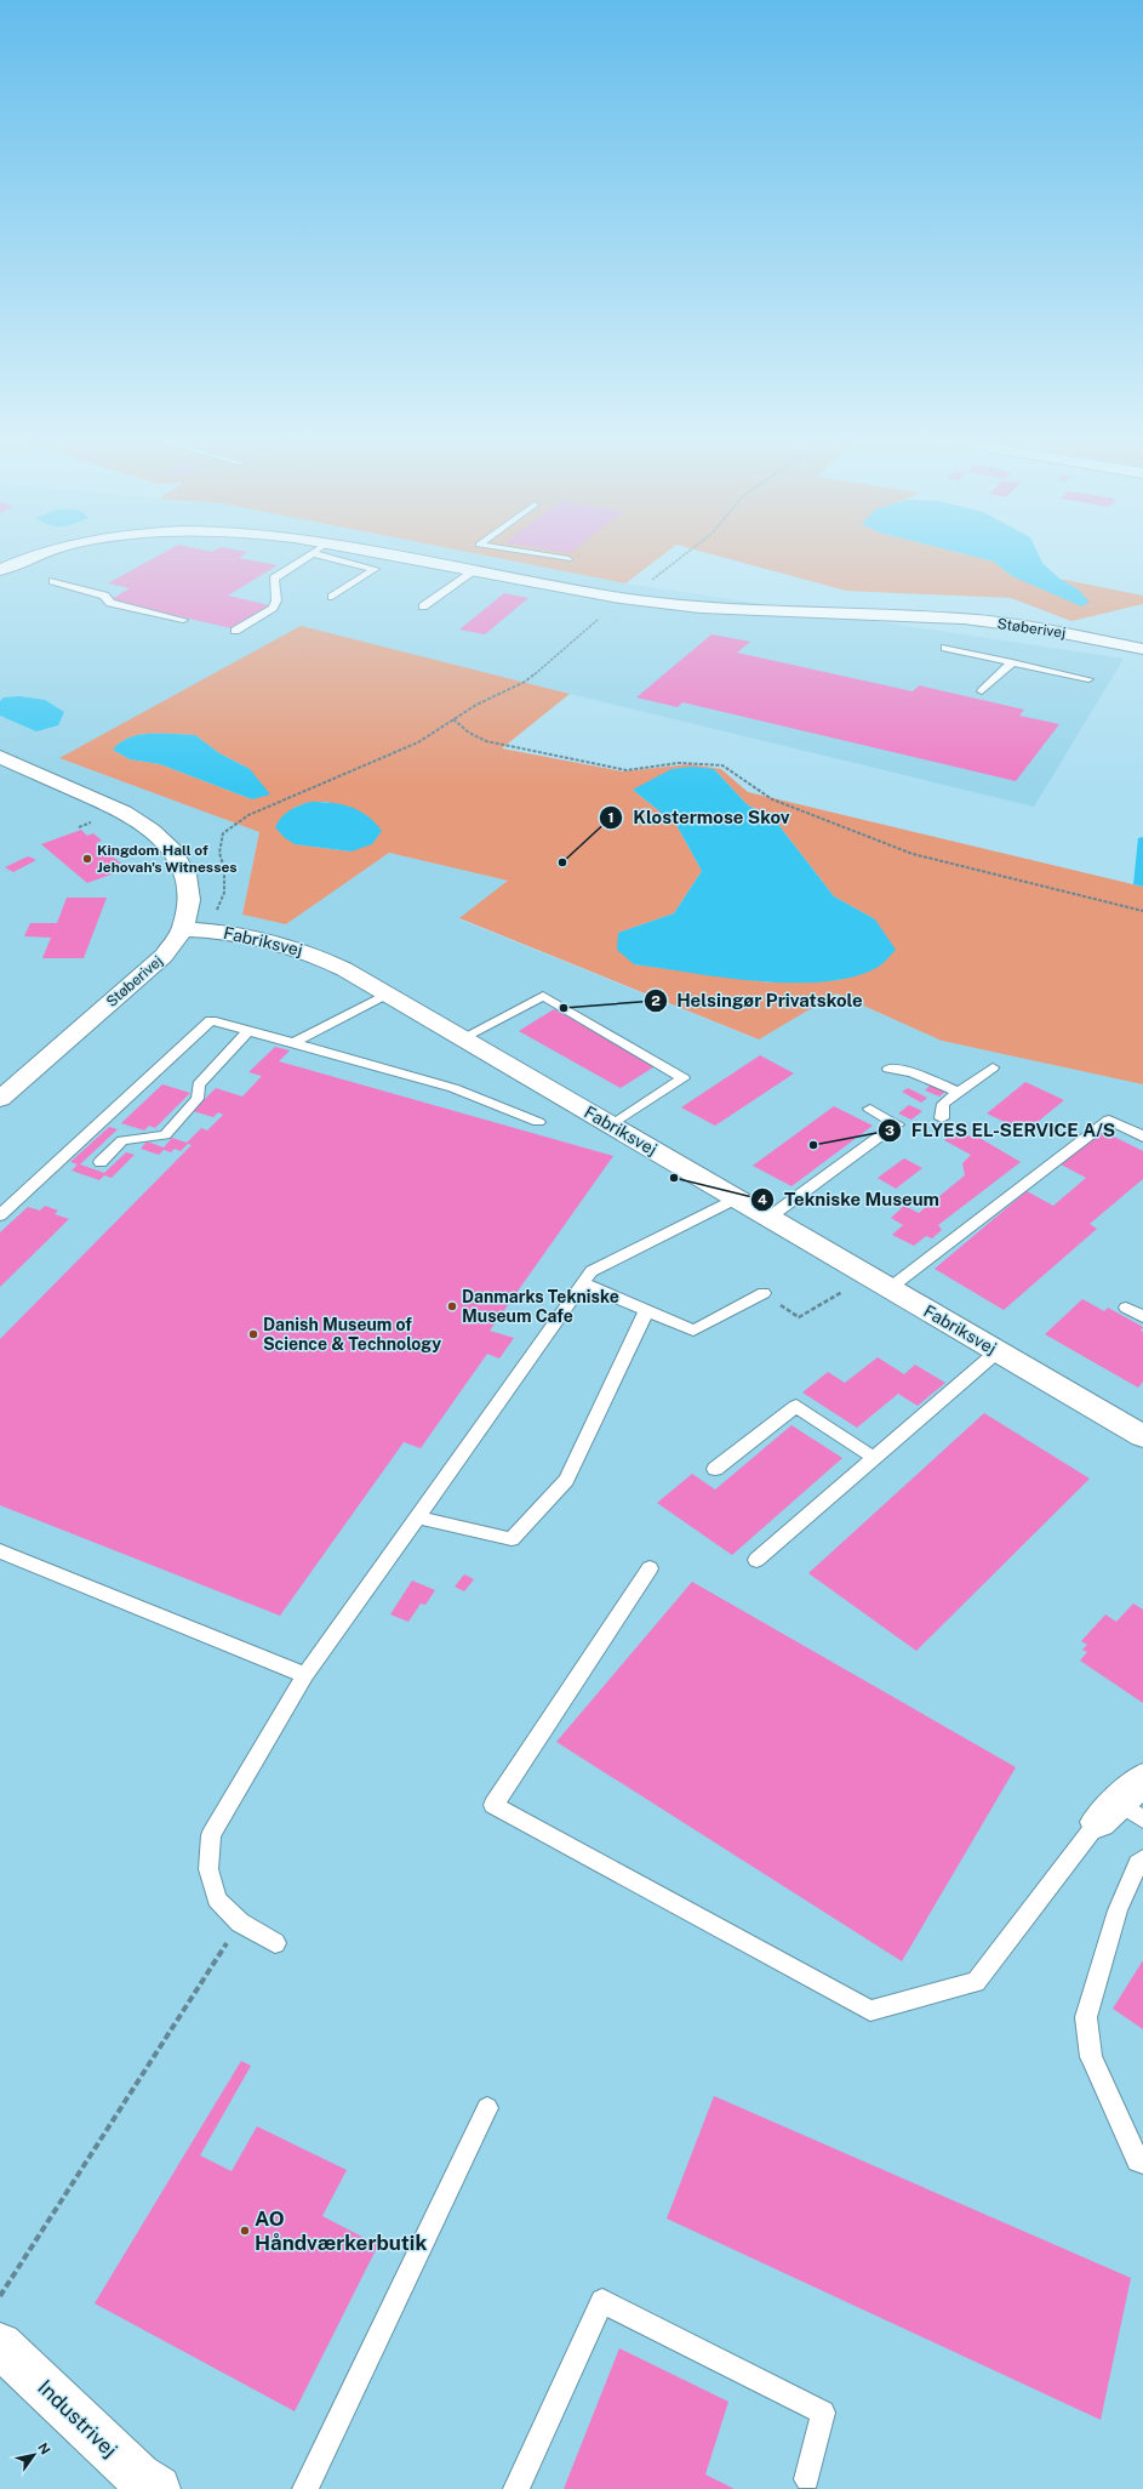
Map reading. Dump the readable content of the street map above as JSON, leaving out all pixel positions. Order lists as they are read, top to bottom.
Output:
{
  "streets": {
    "street": ["Støberivej", "Fabriksvej", "Industrivej"]
  },
  "crossings": [
    ["Støberivej", "Fabriksvej"]
  ],
  "places": [
    "Kingdom Hall of Jehovah's Witnesses",
    "Klostermose Skov",
    "Helsingør Privatskole",
    "FLYES EL-SERVICE A/S",
    "Tekniske Museum",
    "Danmarks Tekniske Museum Cafe",
    "Danish Museum of Science & Technology",
    "AO Håndværkerbutik"
  ],
  "north": "top right"
}
